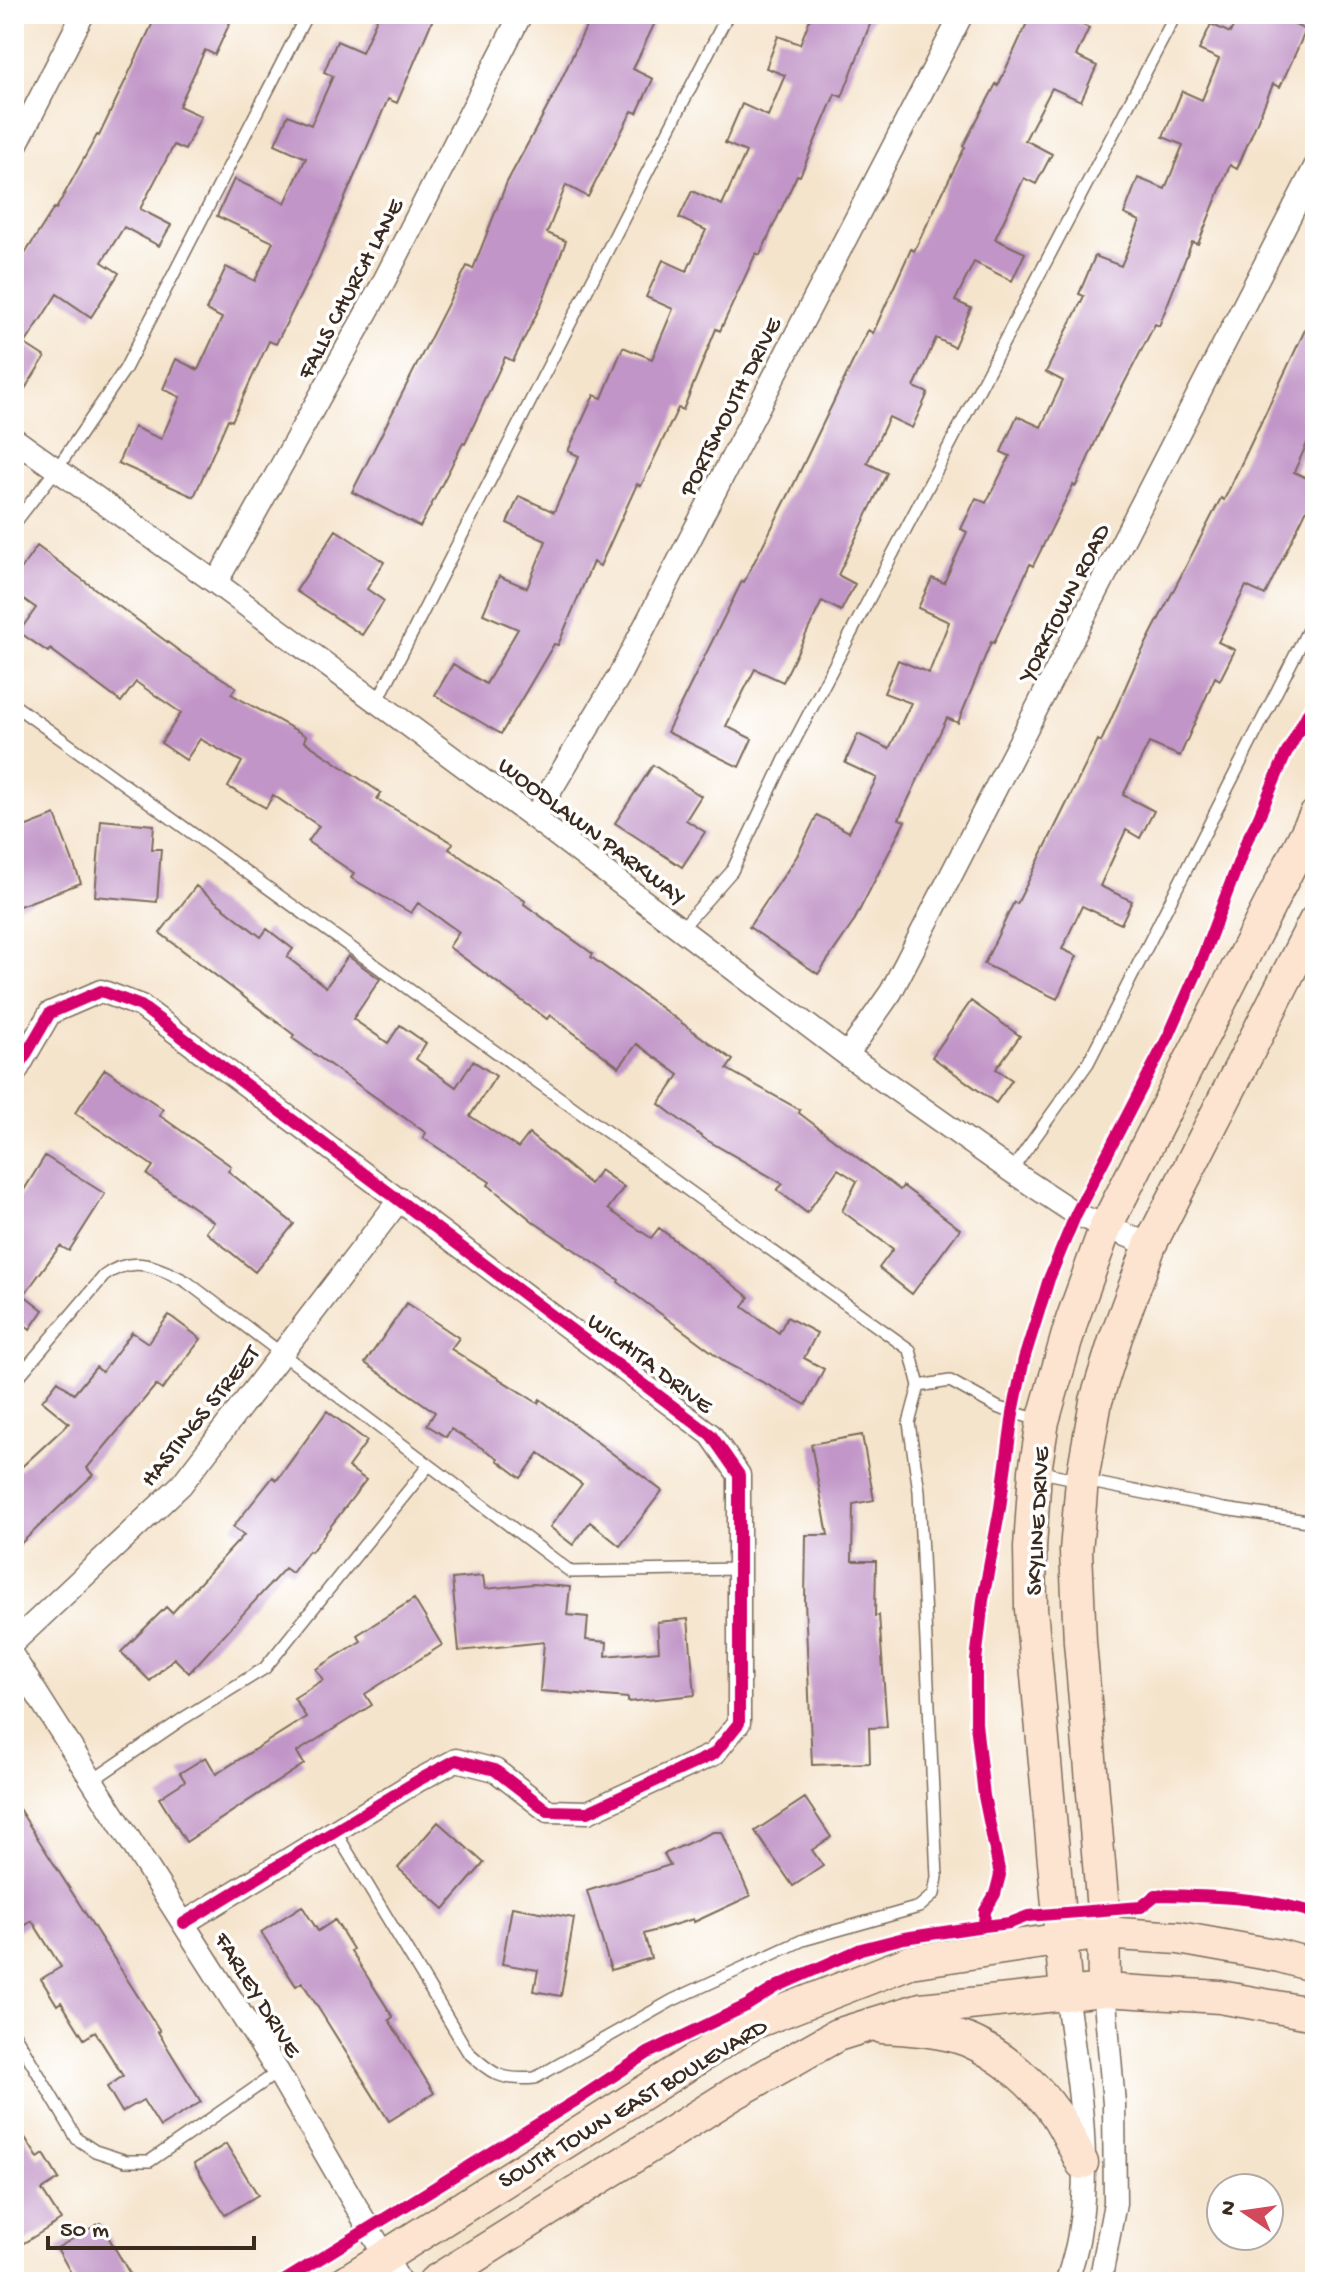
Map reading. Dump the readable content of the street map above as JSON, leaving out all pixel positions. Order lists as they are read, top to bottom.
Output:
{
  "streets": {
    "main road": ["SKYLINE DRIVE", "SOUTH TOWN EAST BOULEVARD"],
    "street": [
      "FALLS CHURCH LANE",
      "PORTSMOUTH DRIVE",
      "YORKTOWN ROAD",
      "WOODLAWN PARKWAY",
      "WICHITA DRIVE",
      "HASTINGS STREET",
      "FARLEY DRIVE"
    ]
  },
  "crossings": [
    ["FALLS CHURCH LANE", "WOODLAWN PARKWAY"],
    ["PORTSMOUTH DRIVE", "WOODLAWN PARKWAY"],
    ["YORKTOWN ROAD", "WOODLAWN PARKWAY"],
    ["WOODLAWN PARKWAY", "SKYLINE DRIVE"],
    ["WICHITA DRIVE", "HASTINGS STREET"],
    ["WICHITA DRIVE", "FARLEY DRIVE"],
    ["SKYLINE DRIVE", "SOUTH TOWN EAST BOULEVARD"],
    ["FARLEY DRIVE", "SOUTH TOWN EAST BOULEVARD"]
  ],
  "scale_bar": "50 m",
  "north": "left"
}
